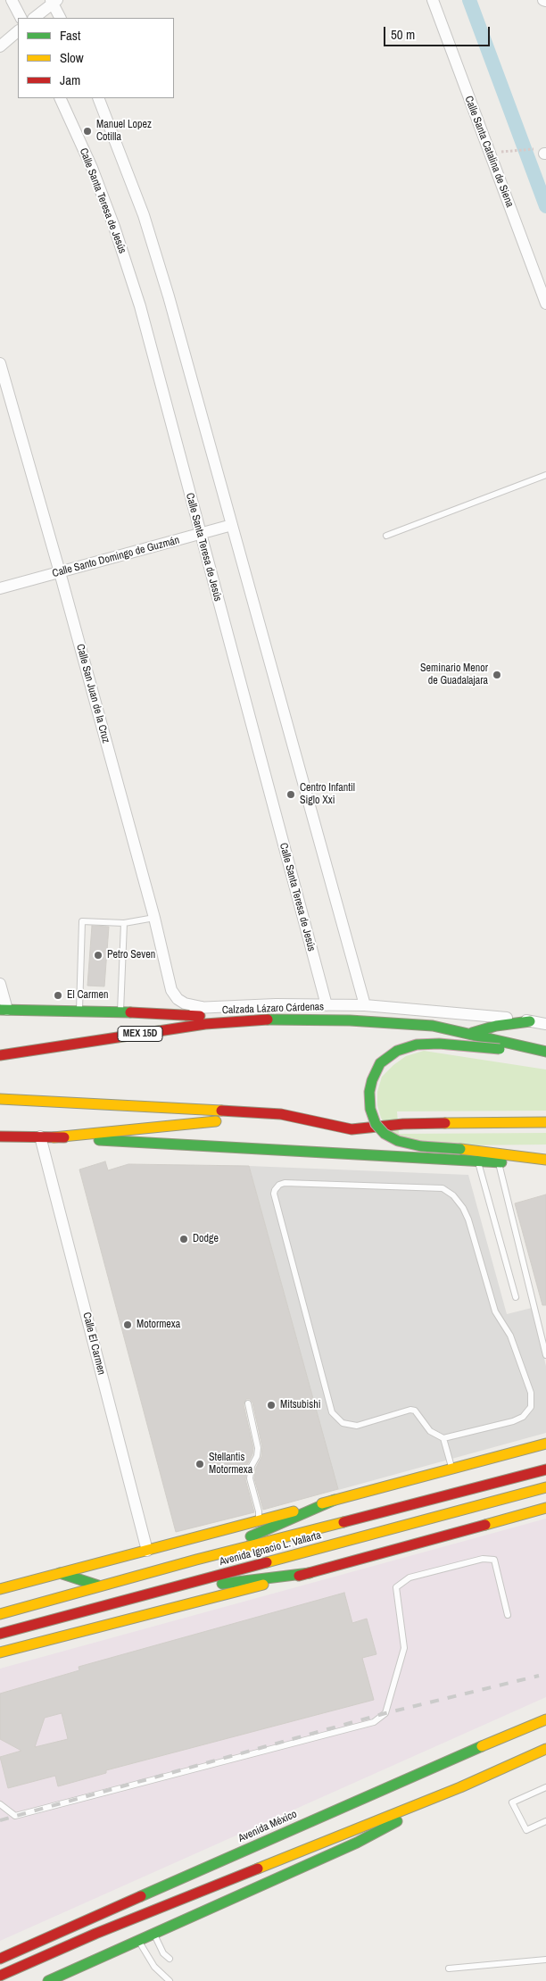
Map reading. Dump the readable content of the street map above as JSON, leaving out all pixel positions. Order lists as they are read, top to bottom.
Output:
{
  "streets": {
    "main road": [
      "Calzada Lázaro Cárdenas",
      "MEX 15D",
      "Avenida Ignacio L. Vallarta",
      "Avenida México"
    ],
    "street": [
      "Calle Santa Catalina de Siena",
      "Calle Santa Teresa de Jesús",
      "Calle Santo Domingo de Guzmán",
      "Calle San Juan de la Cruz",
      "Calle El Carmen"
    ]
  },
  "crossings": [
    ["Calle Santa Teresa de Jesús", "Calle Santo Domingo de Guzmán"],
    ["Calle Santo Domingo de Guzmán", "Calle San Juan de la Cruz"]
  ],
  "places": [
    "Manuel Lopez Cotilla",
    "Seminario Menor de Guadalajara",
    "Centro Infantil Siglo Xxi",
    "Petro Seven",
    "El Carmen",
    "Dodge",
    "Motormexa",
    "Mitsubishi",
    "Stellantis Motormexa"
  ],
  "legend": ["Fast", "Slow", "Jam"],
  "scale_bar": "50 m"
}
